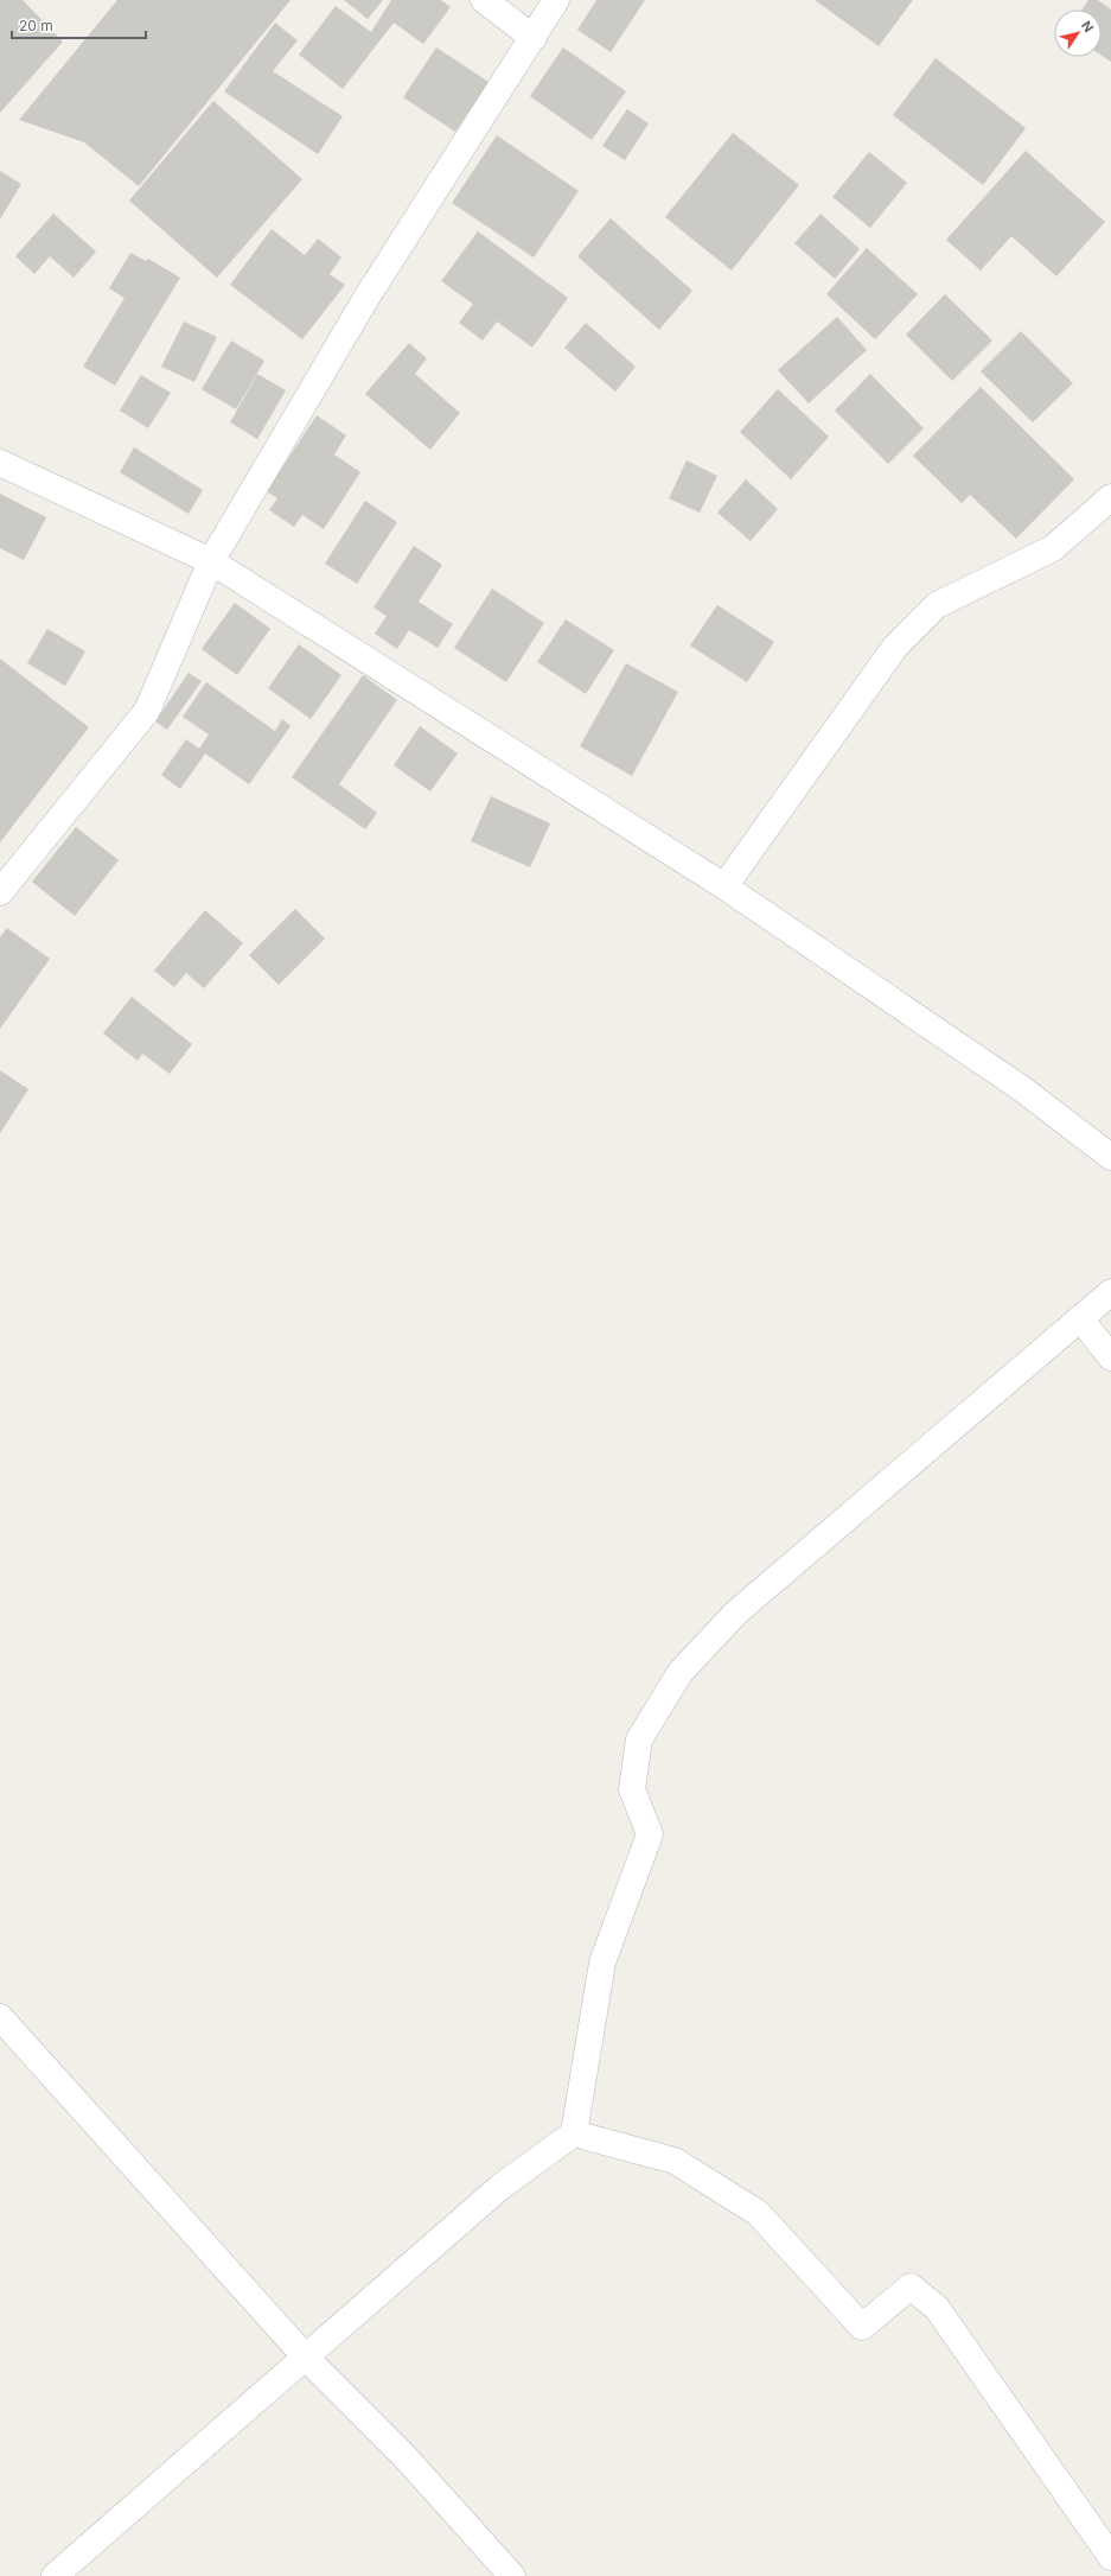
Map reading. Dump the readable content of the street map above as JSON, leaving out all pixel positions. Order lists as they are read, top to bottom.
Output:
{
  "scale_bar": "20 m",
  "north": "top right"
}
